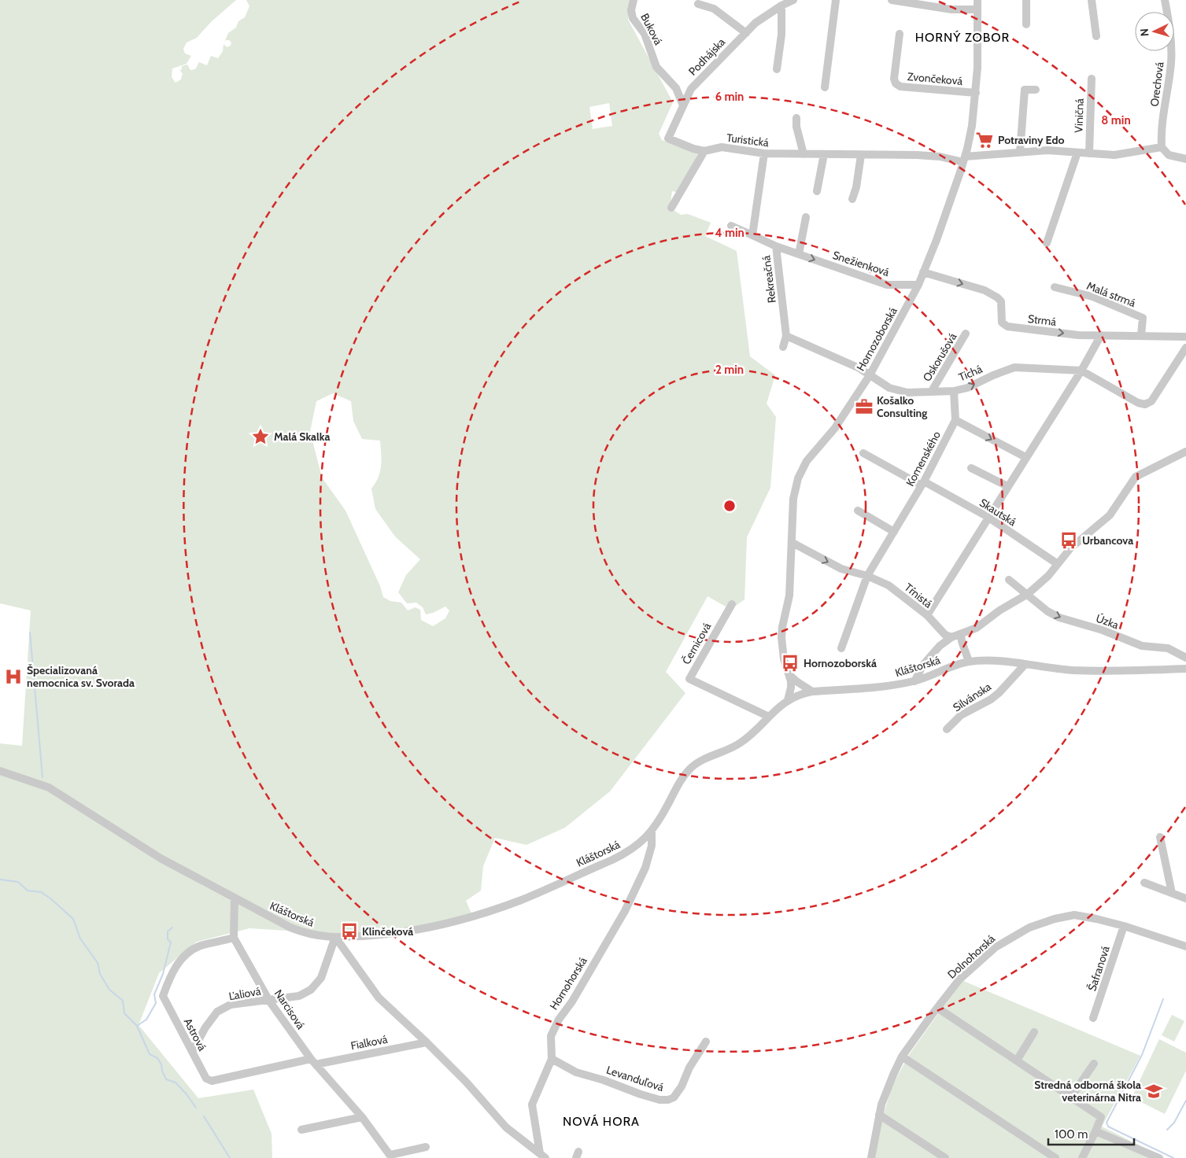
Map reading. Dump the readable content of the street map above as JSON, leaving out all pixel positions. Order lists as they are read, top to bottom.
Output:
{
  "streets": {
    "street": [
      "Buková",
      "Podhájska",
      "Zvončeková",
      "Orechová",
      "Viničná",
      "Turistická",
      "Snežienková",
      "Rekreačná",
      "Malá strmá",
      "Strmá",
      "Hornozoborská",
      "Oskorušová",
      "Tichá",
      "Komenského",
      "Skautská",
      "Tŕnistá",
      "Úzka",
      "Černicová",
      "Kláštorská",
      "Silvánska",
      "Dolnohorská",
      "Šafranová",
      "Hornohorská",
      "Ľaliová",
      "Narcisová",
      "Astrová",
      "Fialková",
      "Levanduľová"
    ]
  },
  "crossings": [
    ["Buková", "Podhájska"],
    ["Podhájska", "Turistická"],
    ["Zvončeková", "Hornozoborská"],
    ["Orechová", "Turistická"],
    ["Viničná", "Turistická"],
    ["Turistická", "Hornozoborská"],
    ["Snežienková", "Rekreačná"],
    ["Snežienková", "Hornozoborská"],
    ["Malá strmá", "Strmá"],
    ["Strmá", "Hornozoborská"],
    ["Hornozoborská", "Tichá"],
    ["Hornozoborská", "Tŕnistá"],
    ["Hornozoborská", "Kláštorská"],
    ["Oskorušová", "Tichá"],
    ["Komenského", "Skautská"],
    ["Komenského", "Tŕnistá"],
    ["Černicová", "Kláštorská"],
    ["Kláštorská", "Silvánska"],
    ["Kláštorská", "Hornohorská"],
    ["Kláštorská", "Ľaliová"],
    ["Dolnohorská", "Šafranová"],
    ["Hornohorská", "Levanduľová"],
    ["Ľaliová", "Narcisová"],
    ["Ľaliová", "Astrová"],
    ["Narcisová", "Astrová"],
    ["Narcisová", "Fialková"],
    ["Astrová", "Fialková"]
  ],
  "one_way": [
    "Snežienková",
    "Strmá",
    "Tichá",
    "Úzka"
  ],
  "districts": ["HORNÝ ZOBOR", "NOVÁ HORA"],
  "places": {
    "supermarket": ["Potraviny Edo"],
    "office": ["Košalko Consulting"],
    "place": ["Malá Skalka"],
    "bus stop": ["Urbancova", "Hornozoborská", "Klinčeková"],
    "hospital": ["Špecializovaná nemocnica sv. Svorada"],
    "school or university": ["Stredná odborná škola veterinárna Nitra"]
  },
  "scale_bar": "100 m",
  "north": "left",
  "rings": [
    "6 min",
    "8 min",
    "4 min",
    "2 min"
  ]
}
